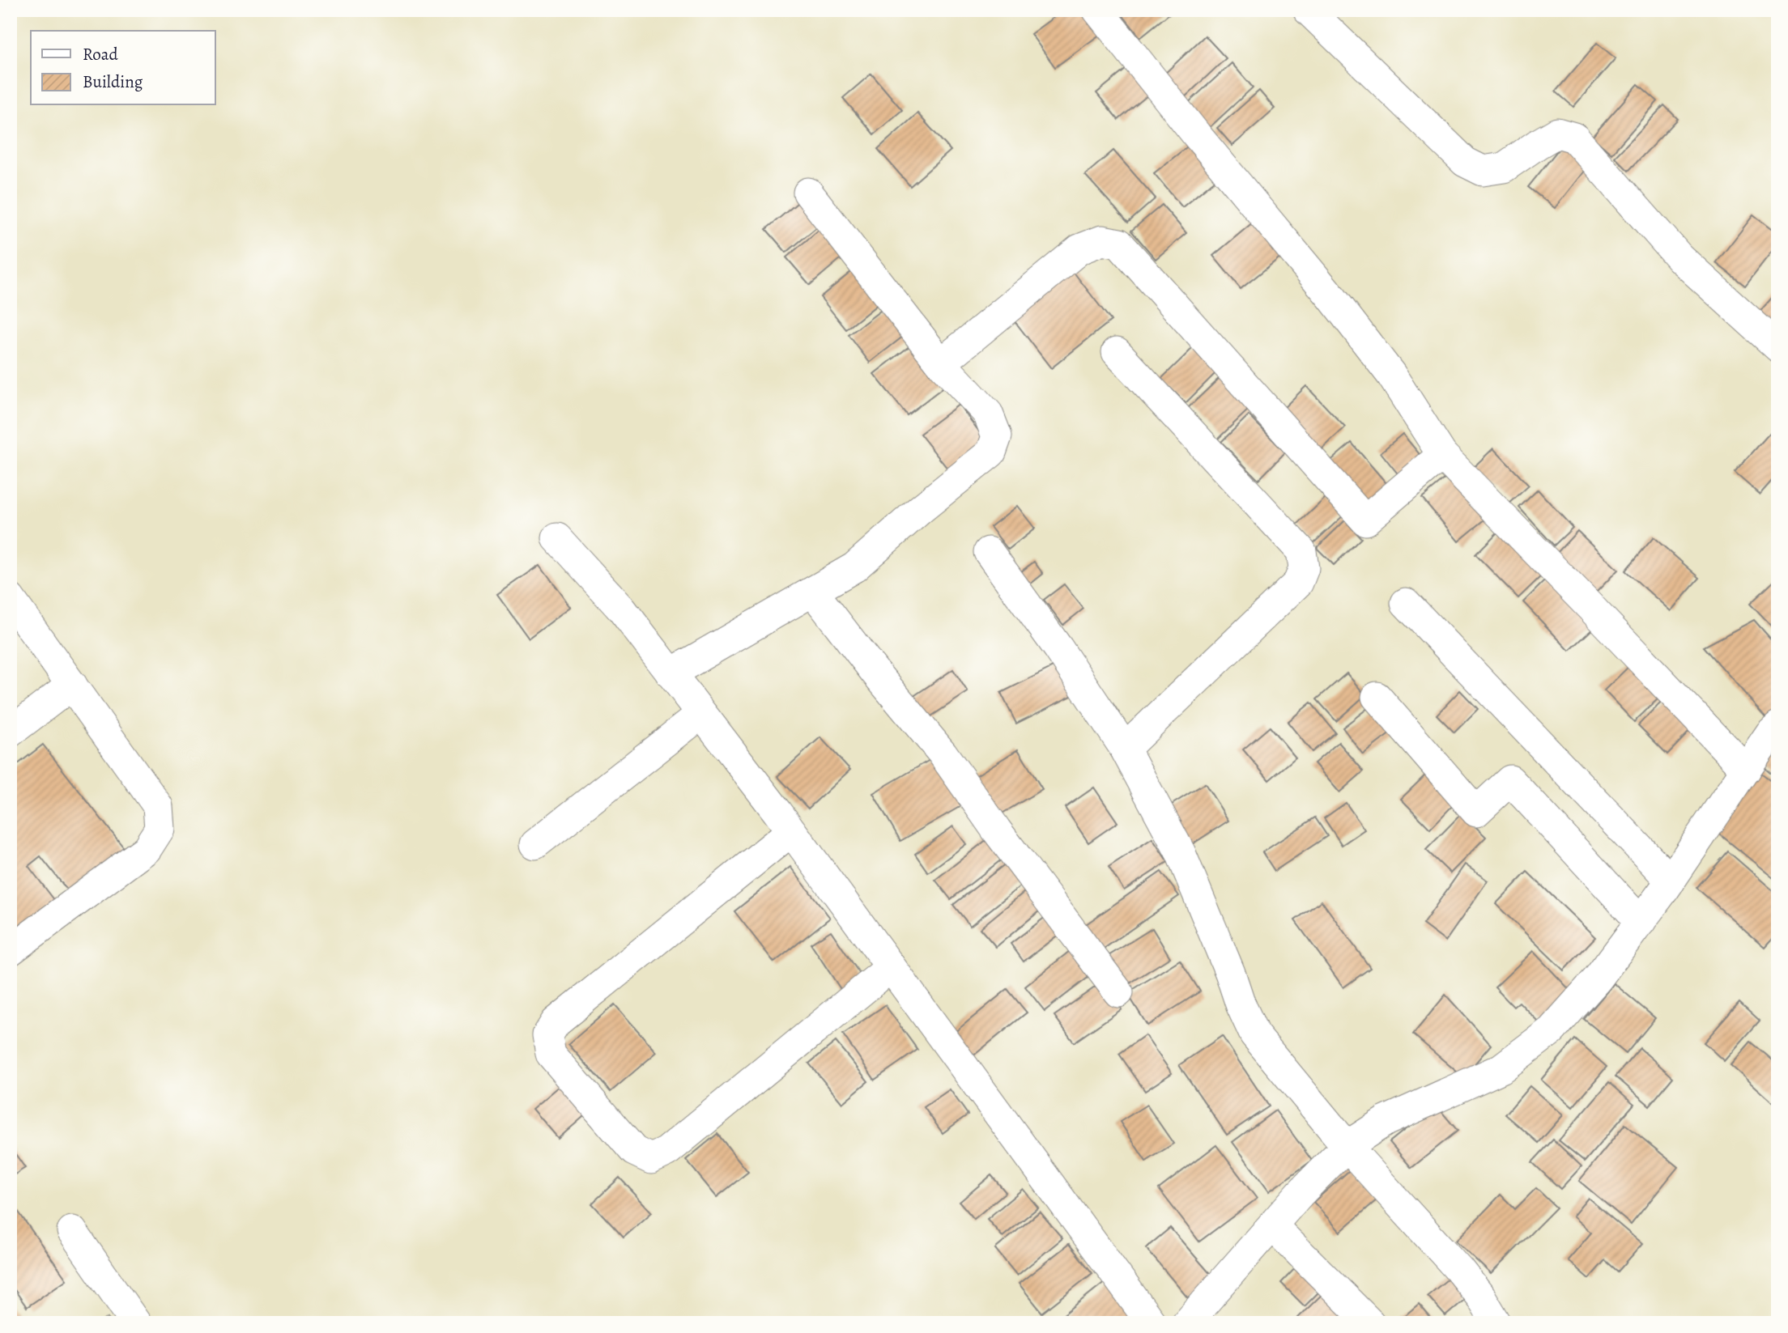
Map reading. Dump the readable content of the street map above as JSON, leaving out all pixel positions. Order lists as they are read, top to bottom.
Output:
{
  "legend": ["Road", "Building"]
}
